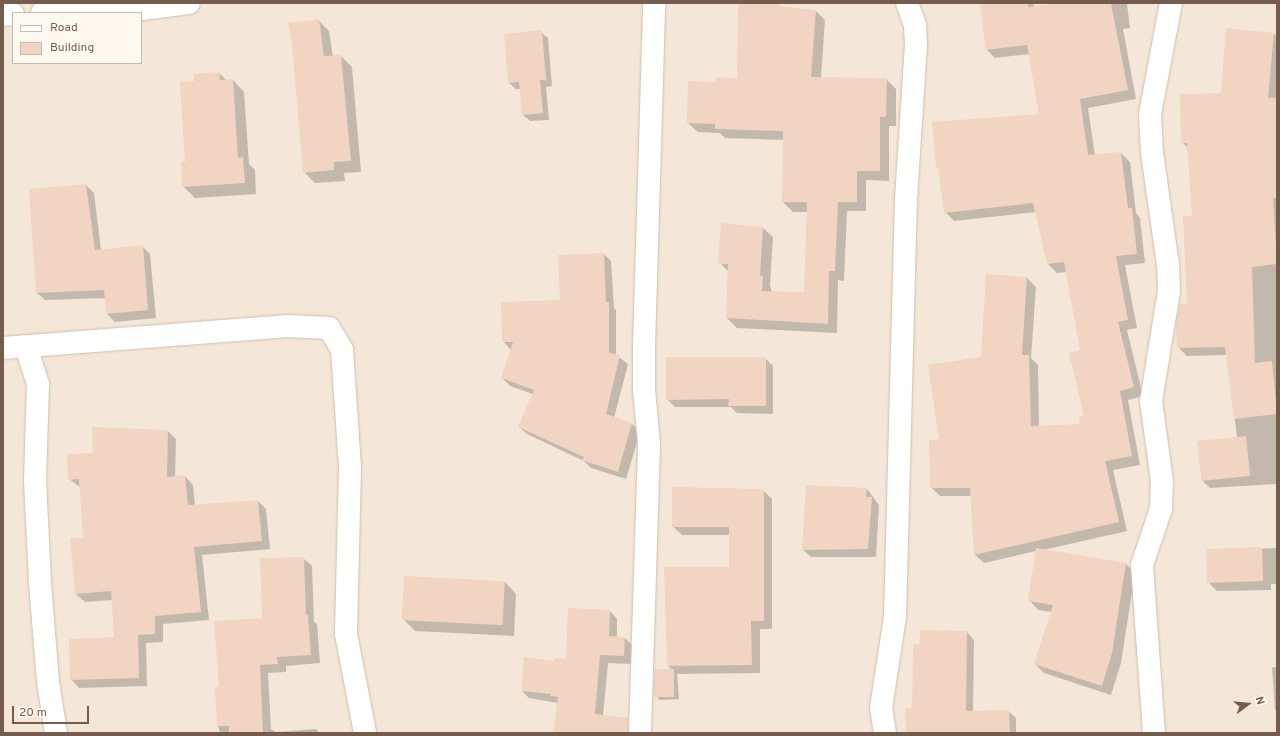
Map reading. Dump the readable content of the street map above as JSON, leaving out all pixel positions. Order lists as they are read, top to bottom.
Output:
{
  "legend": ["Road", "Building"],
  "scale_bar": "20 m",
  "north": "right"
}
